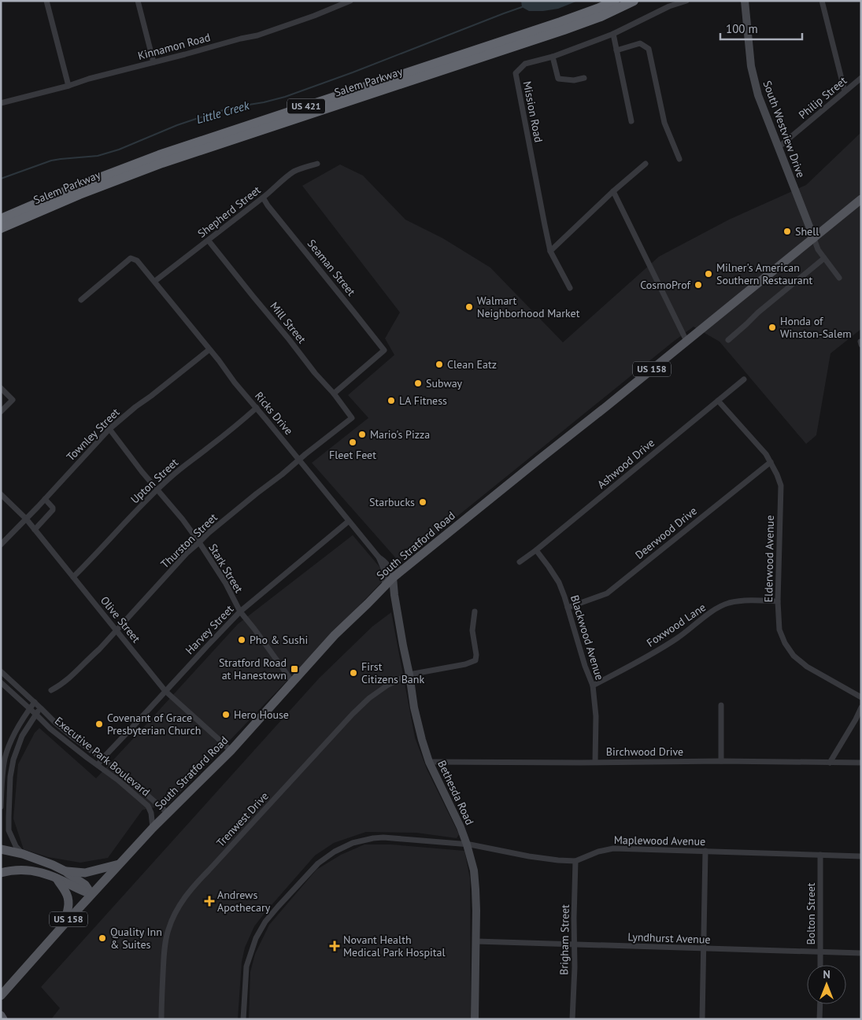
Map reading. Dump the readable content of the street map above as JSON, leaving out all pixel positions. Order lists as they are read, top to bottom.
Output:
{
  "streets": {
    "highway": ["Salem Parkway", "US 421"],
    "main road": ["US 158", "South Stratford Road"],
    "street": [
      "Kinnamon Road",
      "Philip Street",
      "Mission Road",
      "South Westview Drive",
      "Shepherd Street",
      "Seaman Street",
      "Mill Street",
      "Ricks Drive",
      "Townley Street",
      "Ashwood Drive",
      "Upton Street",
      "Deerwood Drive",
      "Thurston Street",
      "Elderwood Avenue",
      "Stark Street",
      "Olive Street",
      "Foxwood Lane",
      "Harvey Street",
      "Blackwood Avenue",
      "Birchwood Drive",
      "Executive Park Boulevard",
      "Bethesda Road",
      "Trenwest Drive",
      "Maplewood Avenue",
      "Bolton Street",
      "Lyndhurst Avenue",
      "Brigham Street"
    ]
  },
  "crossings": [
    ["Philip Street", "South Westview Drive"],
    ["South Westview Drive", "South Stratford Road"],
    ["Shepherd Street", "Seaman Street"],
    ["Shepherd Street", "Mill Street"],
    ["Shepherd Street", "Ricks Drive"],
    ["Seaman Street", "Mill Street"],
    ["Mill Street", "Thurston Street"],
    ["Ricks Drive", "Townley Street"],
    ["Ricks Drive", "Upton Street"],
    ["Ricks Drive", "Thurston Street"],
    ["Ricks Drive", "South Stratford Road"],
    ["Ricks Drive", "Harvey Street"],
    ["Ricks Drive", "Bethesda Road"],
    ["Townley Street", "Stark Street"],
    ["Townley Street", "Olive Street"],
    ["Ashwood Drive", "Elderwood Avenue"],
    ["Ashwood Drive", "Blackwood Avenue"],
    ["Upton Street", "Stark Street"],
    ["Upton Street", "Olive Street"],
    ["Deerwood Drive", "Elderwood Avenue"],
    ["Deerwood Drive", "Blackwood Avenue"],
    ["Thurston Street", "Stark Street"],
    ["Thurston Street", "Olive Street"],
    ["South Stratford Road", "Stark Street"],
    ["South Stratford Road", "Olive Street"],
    ["South Stratford Road", "Executive Park Boulevard"],
    ["South Stratford Road", "Bethesda Road"],
    ["Elderwood Avenue", "Foxwood Lane"],
    ["Stark Street", "Harvey Street"],
    ["Olive Street", "Harvey Street"],
    ["Foxwood Lane", "Blackwood Avenue"],
    ["Harvey Street", "Executive Park Boulevard"],
    ["Blackwood Avenue", "Birchwood Drive"],
    ["Birchwood Drive", "Bethesda Road"],
    ["Bethesda Road", "Trenwest Drive"],
    ["Bethesda Road", "Maplewood Avenue"],
    ["Bethesda Road", "Lyndhurst Avenue"],
    ["Maplewood Avenue", "Bolton Street"],
    ["Maplewood Avenue", "Brigham Street"],
    ["Bolton Street", "Lyndhurst Avenue"],
    ["Lyndhurst Avenue", "Brigham Street"]
  ],
  "water": ["Little Creek"],
  "places": {
    "other": [
      "Shell",
      "Milner's American Southern Restaurant",
      "CosmoProf",
      "Walmart Neighborhood Market",
      "Honda of Winston-Salem",
      "Clean Eatz",
      "Subway",
      "LA Fitness",
      "Mario's Pizza",
      "Fleet Feet",
      "Starbucks",
      "Pho & Sushi",
      "First Citizens Bank",
      "Hero House",
      "Covenant of Grace Presbyterian Church",
      "Quality Inn & Suites"
    ],
    "transit": ["Stratford Road at Hanestown"],
    "health": ["Andrews Apothecary", "Novant Health Medical Park Hospital"]
  },
  "scale_bar": "100 m",
  "north": "top"
}
